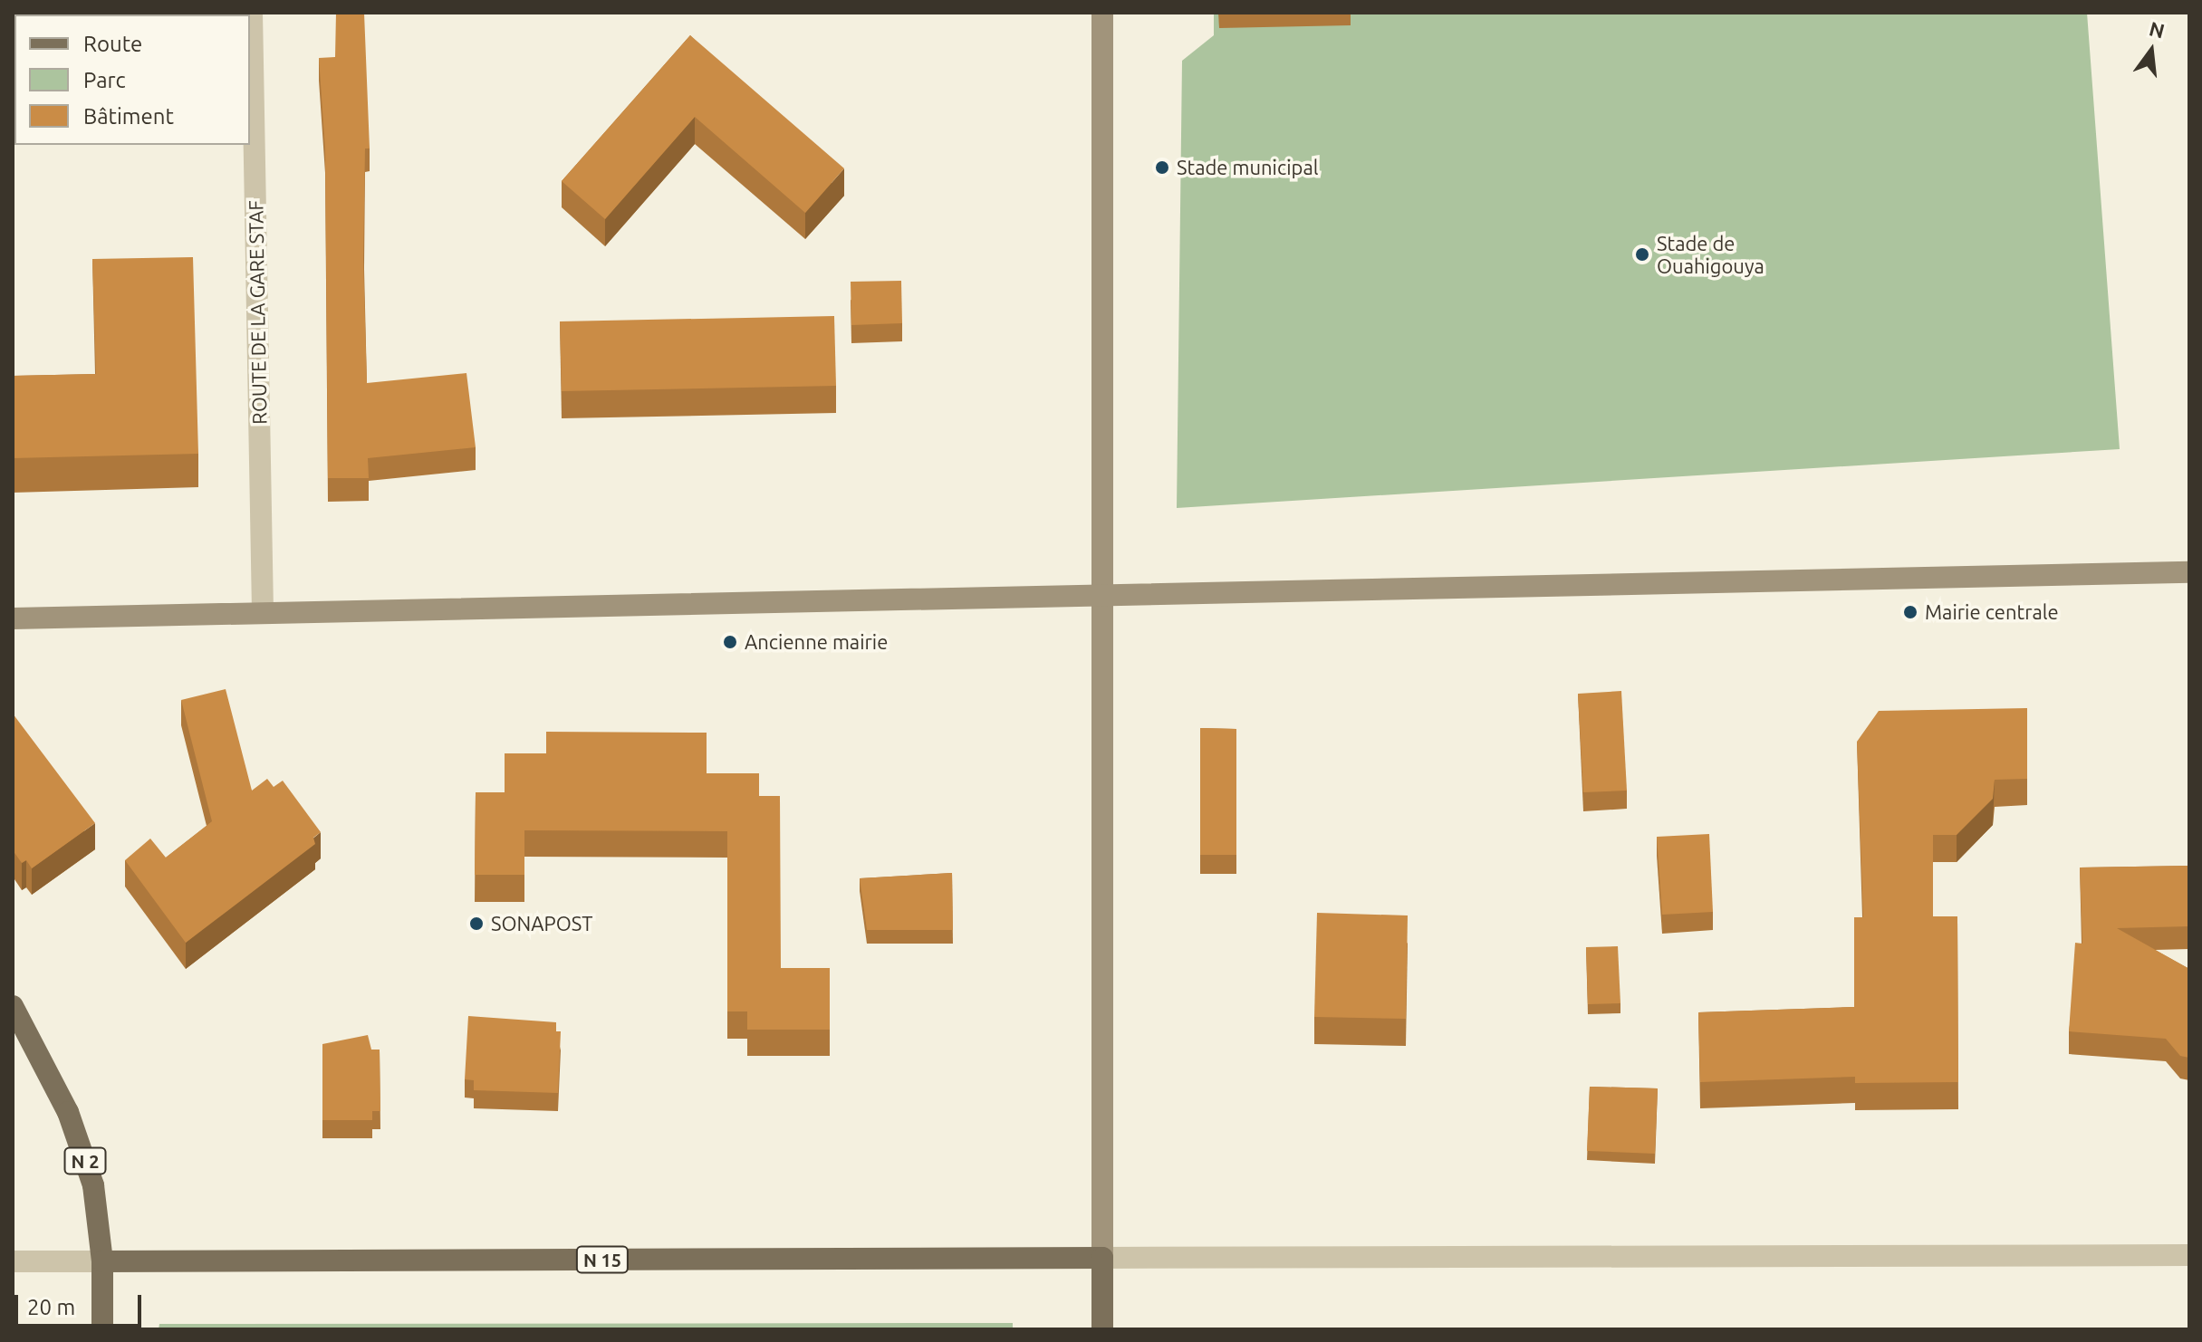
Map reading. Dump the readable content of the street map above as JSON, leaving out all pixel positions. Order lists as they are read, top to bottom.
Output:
{
  "streets": {
    "main road": ["N 2", "N 15"],
    "street": ["ROUTE DE LA GARE STAF"]
  },
  "crossings": [
    ["N 2", "N 15"]
  ],
  "places": [
    "Stade municipal",
    "Stade de Ouahigouya",
    "Mairie centrale",
    "Ancienne mairie",
    "SONAPOST"
  ],
  "legend": ["Route", "Parc", "Bâtiment"],
  "scale_bar": "20 m",
  "north": "top"
}
